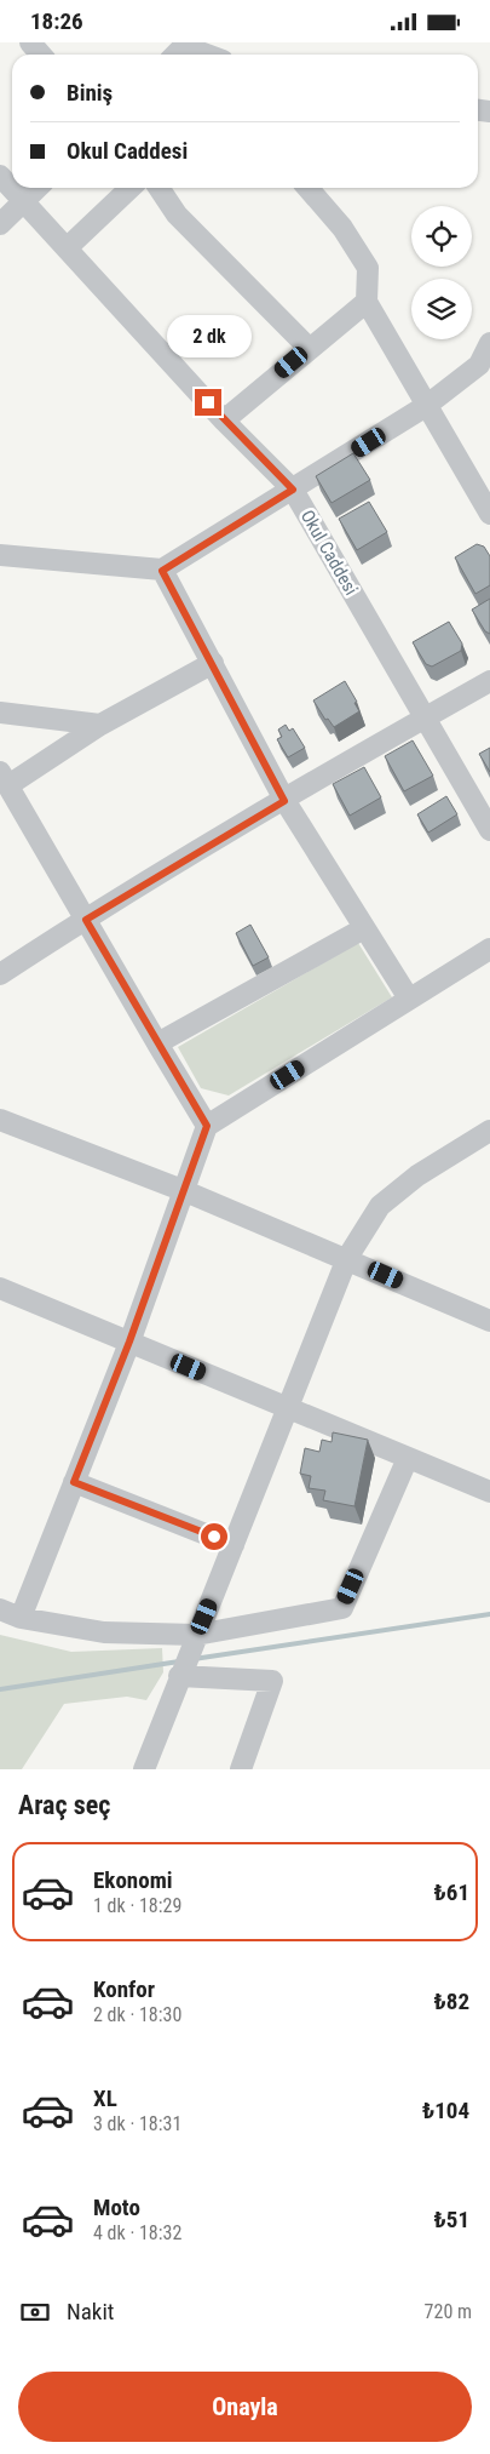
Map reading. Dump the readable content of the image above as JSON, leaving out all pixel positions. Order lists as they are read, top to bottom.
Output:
{
  "streets": {
    "street": ["Okul Caddesi"]
  },
  "page": {
    "status": "18:26",
    "banner": ["Biniş", "Okul Caddesi"],
    "bubble": "2 dk",
    "heading": "Araç seç",
    "list": [
      {
        "name": "Ekonomi",
        "note": "1 dk · 18:29",
        "value": "₺61"
      },
      {
        "name": "Konfor",
        "note": "2 dk · 18:30",
        "value": "₺82"
      },
      {
        "name": "XL",
        "note": "3 dk · 18:31",
        "value": "₺104"
      },
      {
        "name": "Moto",
        "note": "4 dk · 18:32",
        "value": "₺51"
      }
    ],
    "pay": ["Nakit", "720 m"],
    "buttons": "Onayla"
  }
}
